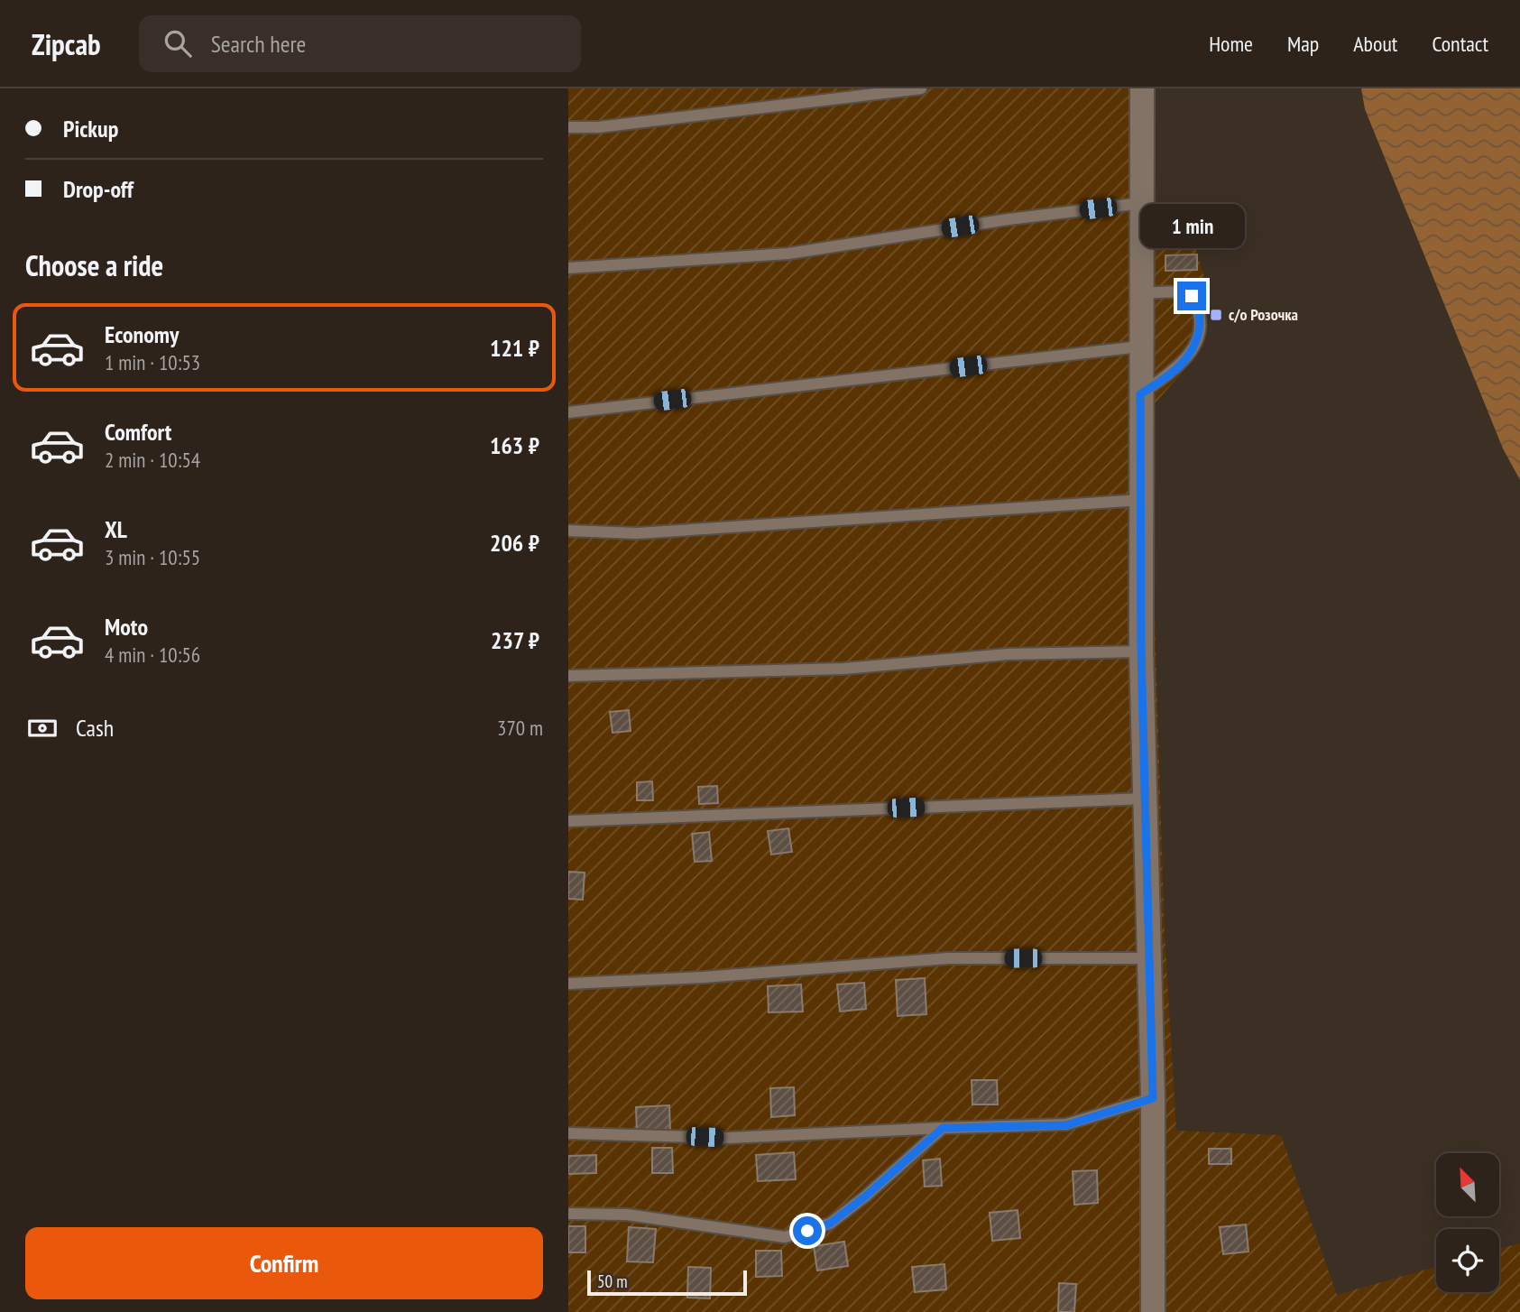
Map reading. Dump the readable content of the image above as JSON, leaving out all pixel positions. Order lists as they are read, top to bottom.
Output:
{
  "places": {
    "transit": ["с/о Розочка"]
  },
  "scale_bar": "50 m",
  "north": "top left",
  "page": {
    "header": "Zipcab",
    "search": "Search here",
    "nav": [
      "Home",
      "Map",
      "About",
      "Contact"
    ],
    "banner": ["Pickup", "Drop-off"],
    "bubble": "1 min",
    "heading": "Choose a ride",
    "list": [
      {
        "name": "Economy",
        "note": "1 min · 10:53",
        "value": "121 ₽"
      },
      {
        "name": "Comfort",
        "note": "2 min · 10:54",
        "value": "163 ₽"
      },
      {
        "name": "XL",
        "note": "3 min · 10:55",
        "value": "206 ₽"
      },
      {
        "name": "Moto",
        "note": "4 min · 10:56",
        "value": "237 ₽"
      }
    ],
    "pay": ["Cash", "370 m"],
    "buttons": "Confirm",
    "scale": "50 m"
  }
}
